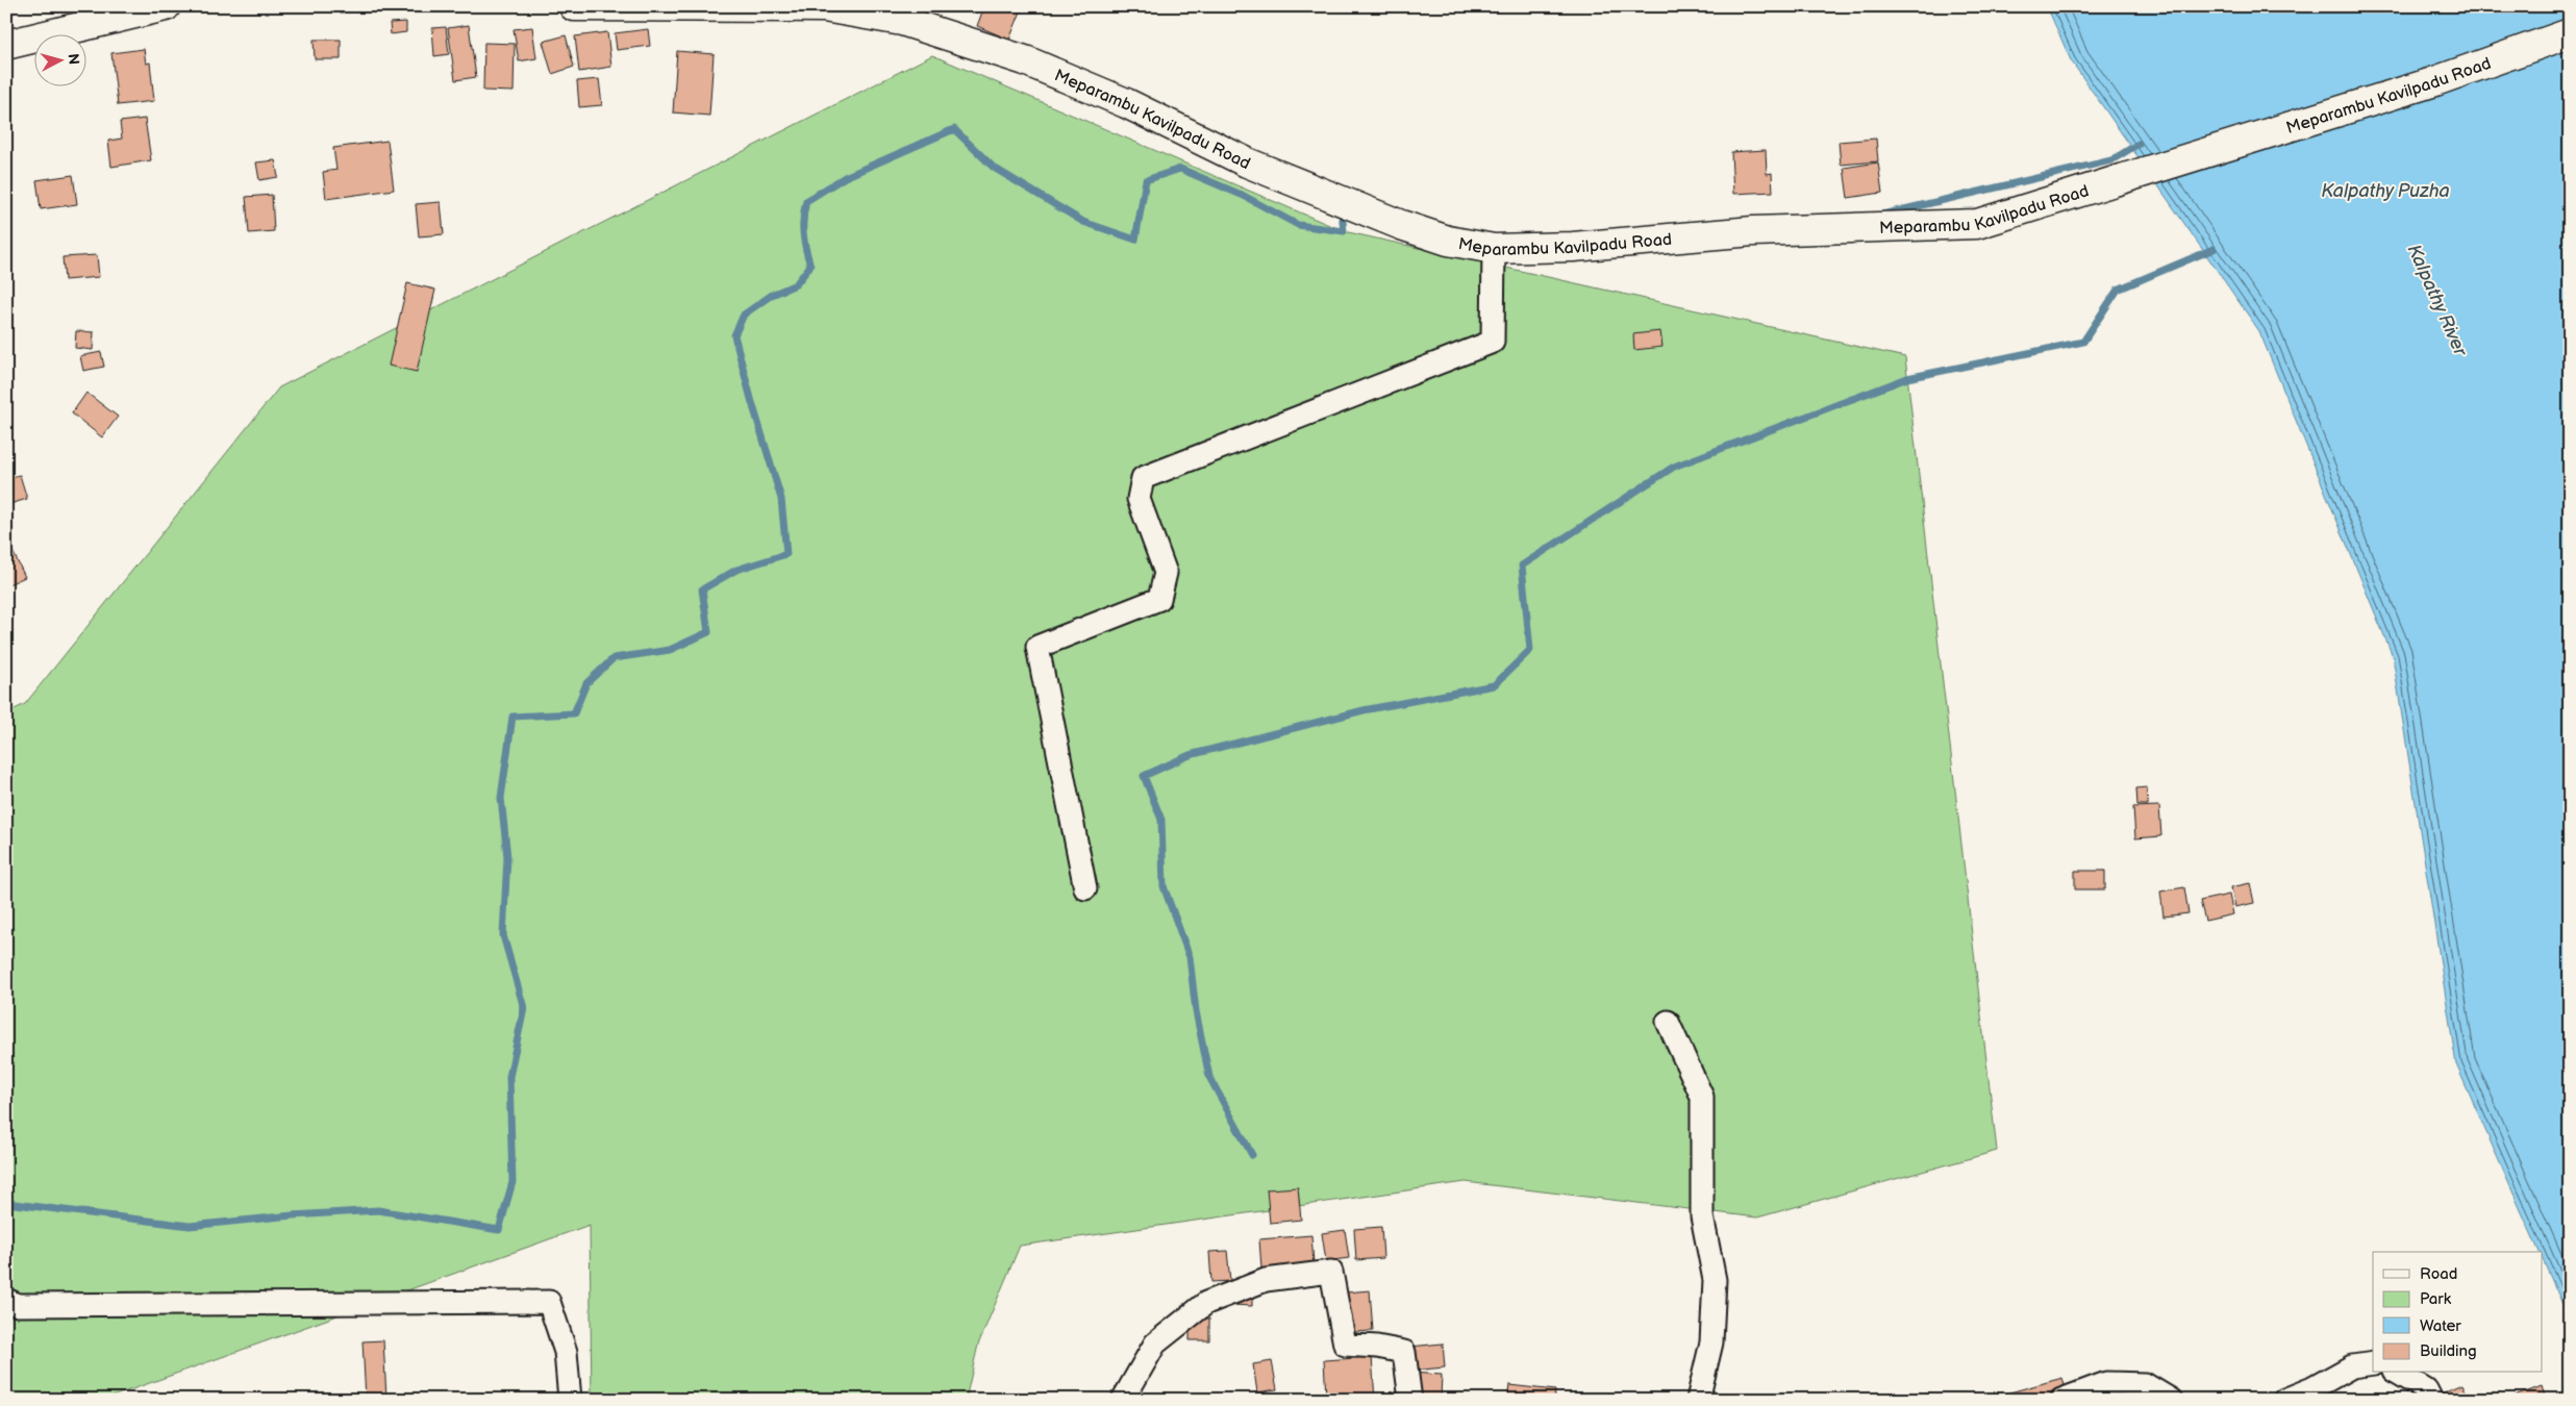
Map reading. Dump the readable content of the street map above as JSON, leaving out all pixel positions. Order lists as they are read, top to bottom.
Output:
{
  "streets": {
    "main road": ["Meparambu Kavilpadu Road"]
  },
  "water": ["Kalpathy Puzha", "Kalpathy River"],
  "legend": [
    "Road",
    "Park",
    "Water",
    "Building"
  ],
  "north": "right"
}
